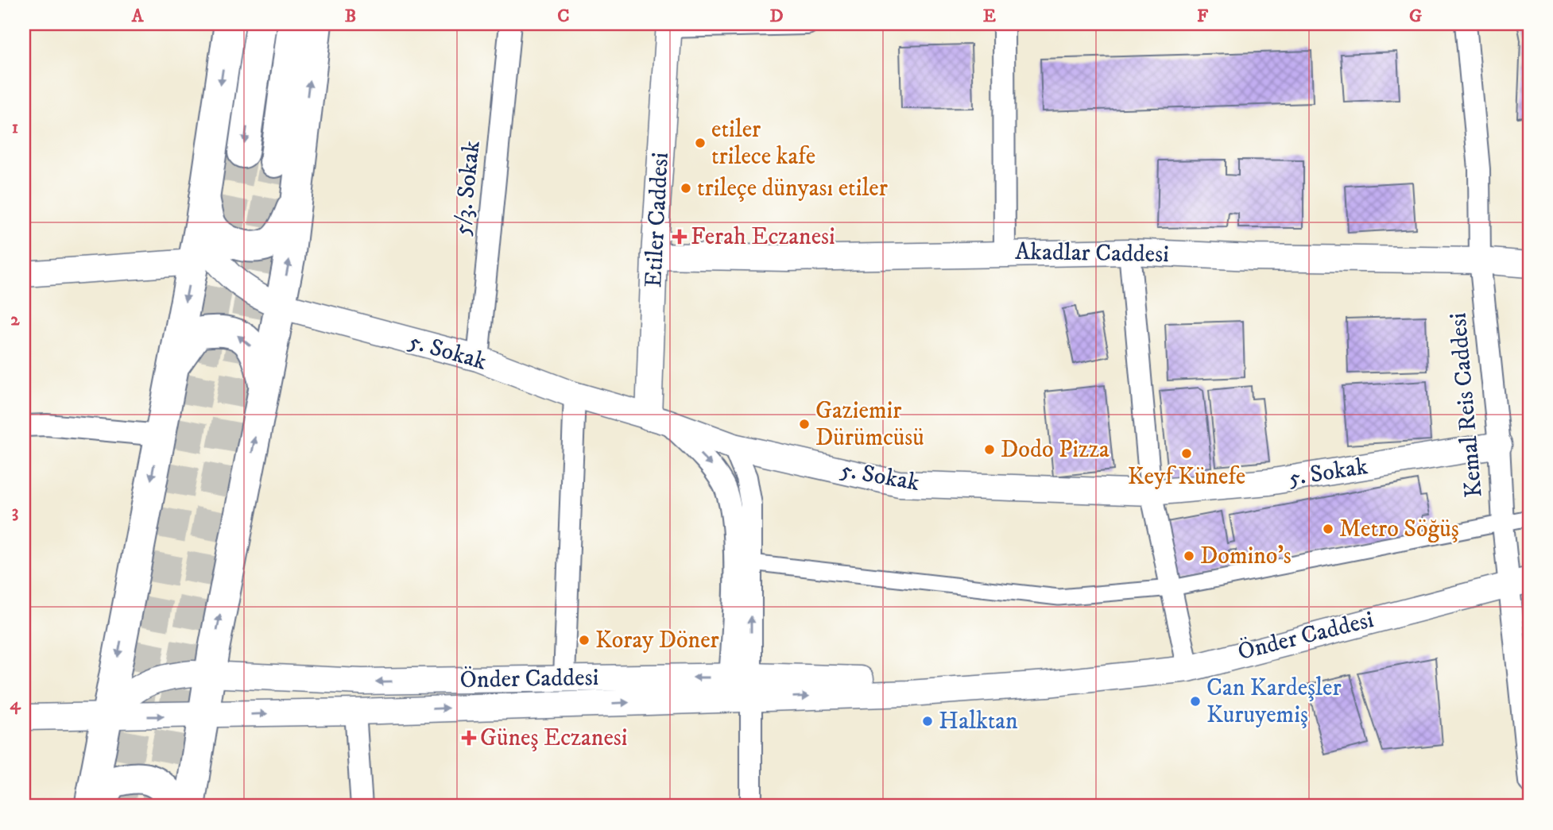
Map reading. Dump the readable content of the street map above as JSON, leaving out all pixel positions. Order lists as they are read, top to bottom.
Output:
{
  "streets": {
    "street": [
      "5/3. Sokak",
      "Etiler Caddesi",
      "Akadlar Caddesi",
      "5. Sokak",
      "Kemal Reis Caddesi",
      "Önder Caddesi"
    ]
  },
  "crossings": [
    ["5/3. Sokak", "5. Sokak"],
    ["Etiler Caddesi", "Akadlar Caddesi"],
    ["Etiler Caddesi", "5. Sokak"],
    ["Akadlar Caddesi", "Kemal Reis Caddesi"],
    ["5. Sokak", "Kemal Reis Caddesi"],
    ["Kemal Reis Caddesi", "Önder Caddesi"]
  ],
  "places": {
    "other": [
      "etiler trilece kafe",
      "trileçe dünyası etiler",
      "Gaziemir Dürümcüsü",
      "Dodo Pizza",
      "Keyf Künefe",
      "Metro Söğüş",
      "Domino's",
      "Koray Döner",
      "Can Kardeşler Kuruyemiş",
      "Halktan"
    ],
    "health": ["Ferah Eczanesi", "Güneş Eczanesi"]
  },
  "grid": {
    "columns": [
      "A",
      "B",
      "C",
      "D",
      "E",
      "F",
      "G"
    ],
    "rows": [
      "1",
      "2",
      "3",
      "4"
    ]
  }
}
